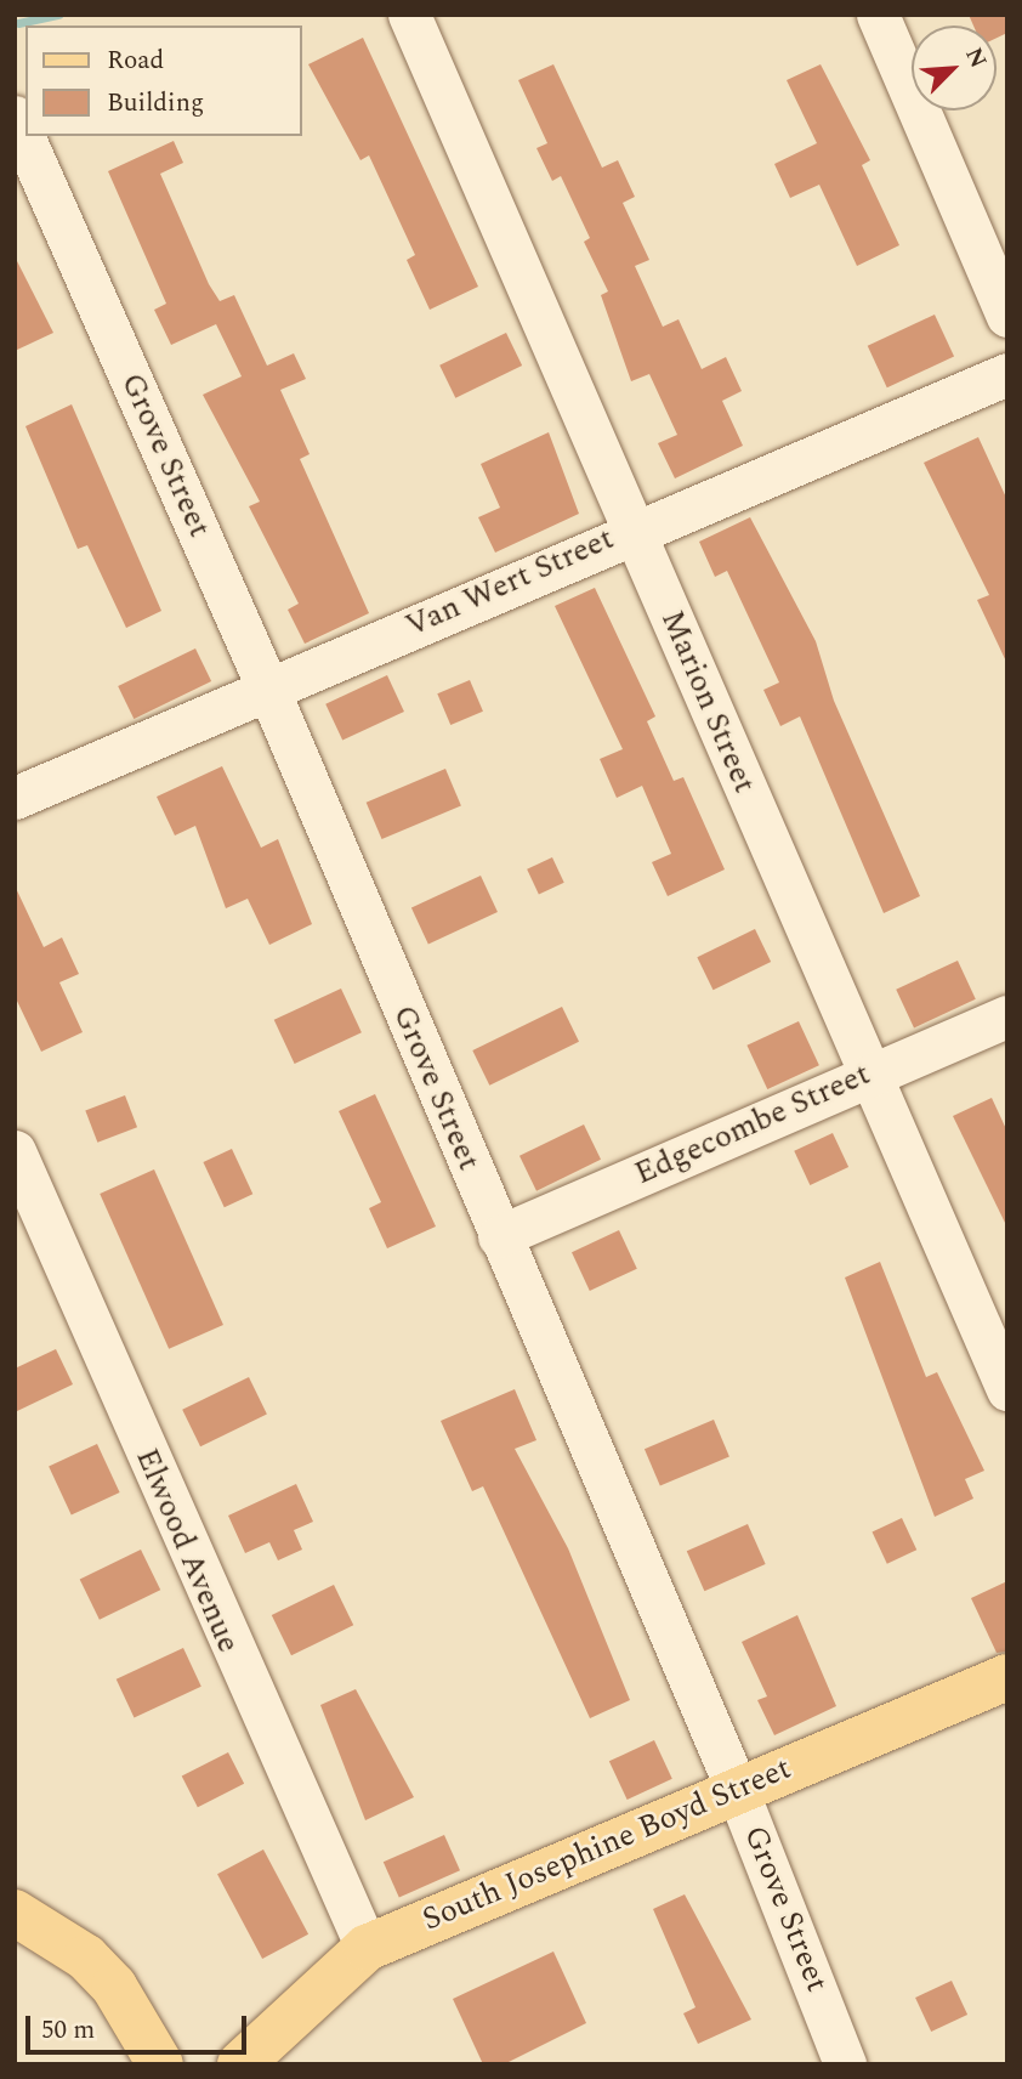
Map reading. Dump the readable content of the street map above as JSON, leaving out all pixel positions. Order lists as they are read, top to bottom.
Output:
{
  "streets": {
    "main road": ["South Josephine Boyd Street"],
    "street": [
      "Grove Street",
      "Van Wert Street",
      "Marion Street",
      "Edgecombe Street",
      "Elwood Avenue"
    ]
  },
  "crossings": [
    ["Grove Street", "Van Wert Street"],
    ["Grove Street", "Edgecombe Street"],
    ["Grove Street", "South Josephine Boyd Street"],
    ["Van Wert Street", "Marion Street"],
    ["Marion Street", "Edgecombe Street"],
    ["Elwood Avenue", "South Josephine Boyd Street"]
  ],
  "legend": ["Road", "Building"],
  "scale_bar": "50 m",
  "north": "top right"
}
